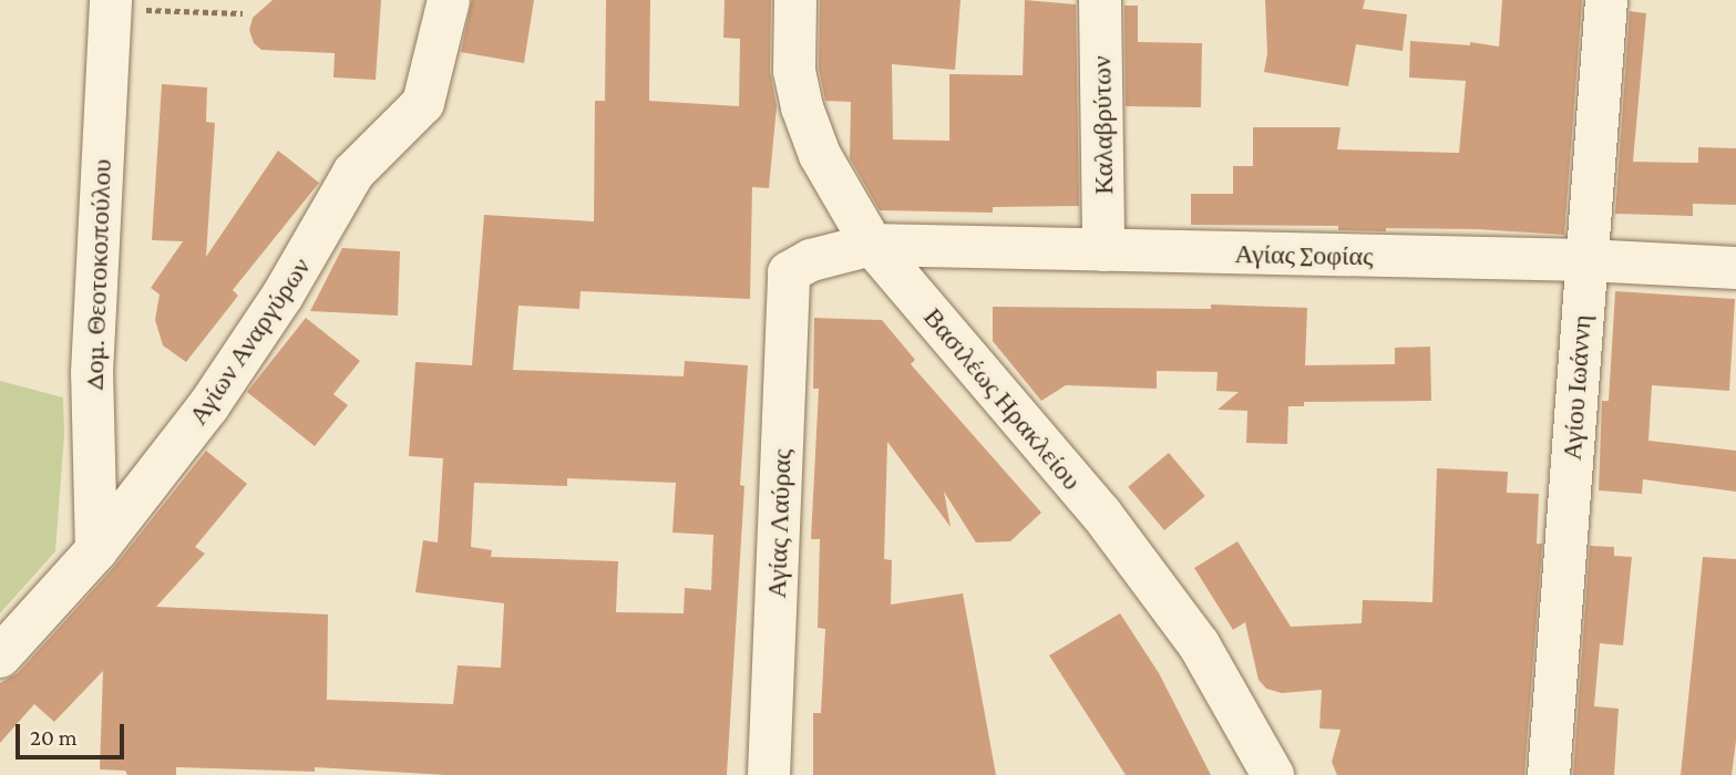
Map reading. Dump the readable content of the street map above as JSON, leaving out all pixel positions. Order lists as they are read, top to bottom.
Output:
{
  "streets": {
    "street": [
      "Καλαβρύτων",
      "Αγίας Σοφίας",
      "Δομ. Θεοτοκοπούλου",
      "Αγίων Αναργύρων",
      "Αγίου Ιωάννη",
      "Βασιλέως Ηρακλείου",
      "Αγίας Λαύρας"
    ]
  },
  "crossings": [
    ["Καλαβρύτων", "Αγίας Σοφίας"],
    ["Αγίας Σοφίας", "Αγίου Ιωάννη"],
    ["Αγίας Σοφίας", "Βασιλέως Ηρακλείου"],
    ["Αγίας Σοφίας", "Αγίας Λαύρας"],
    ["Δομ. Θεοτοκοπούλου", "Αγίων Αναργύρων"]
  ],
  "scale_bar": "20 m"
}
